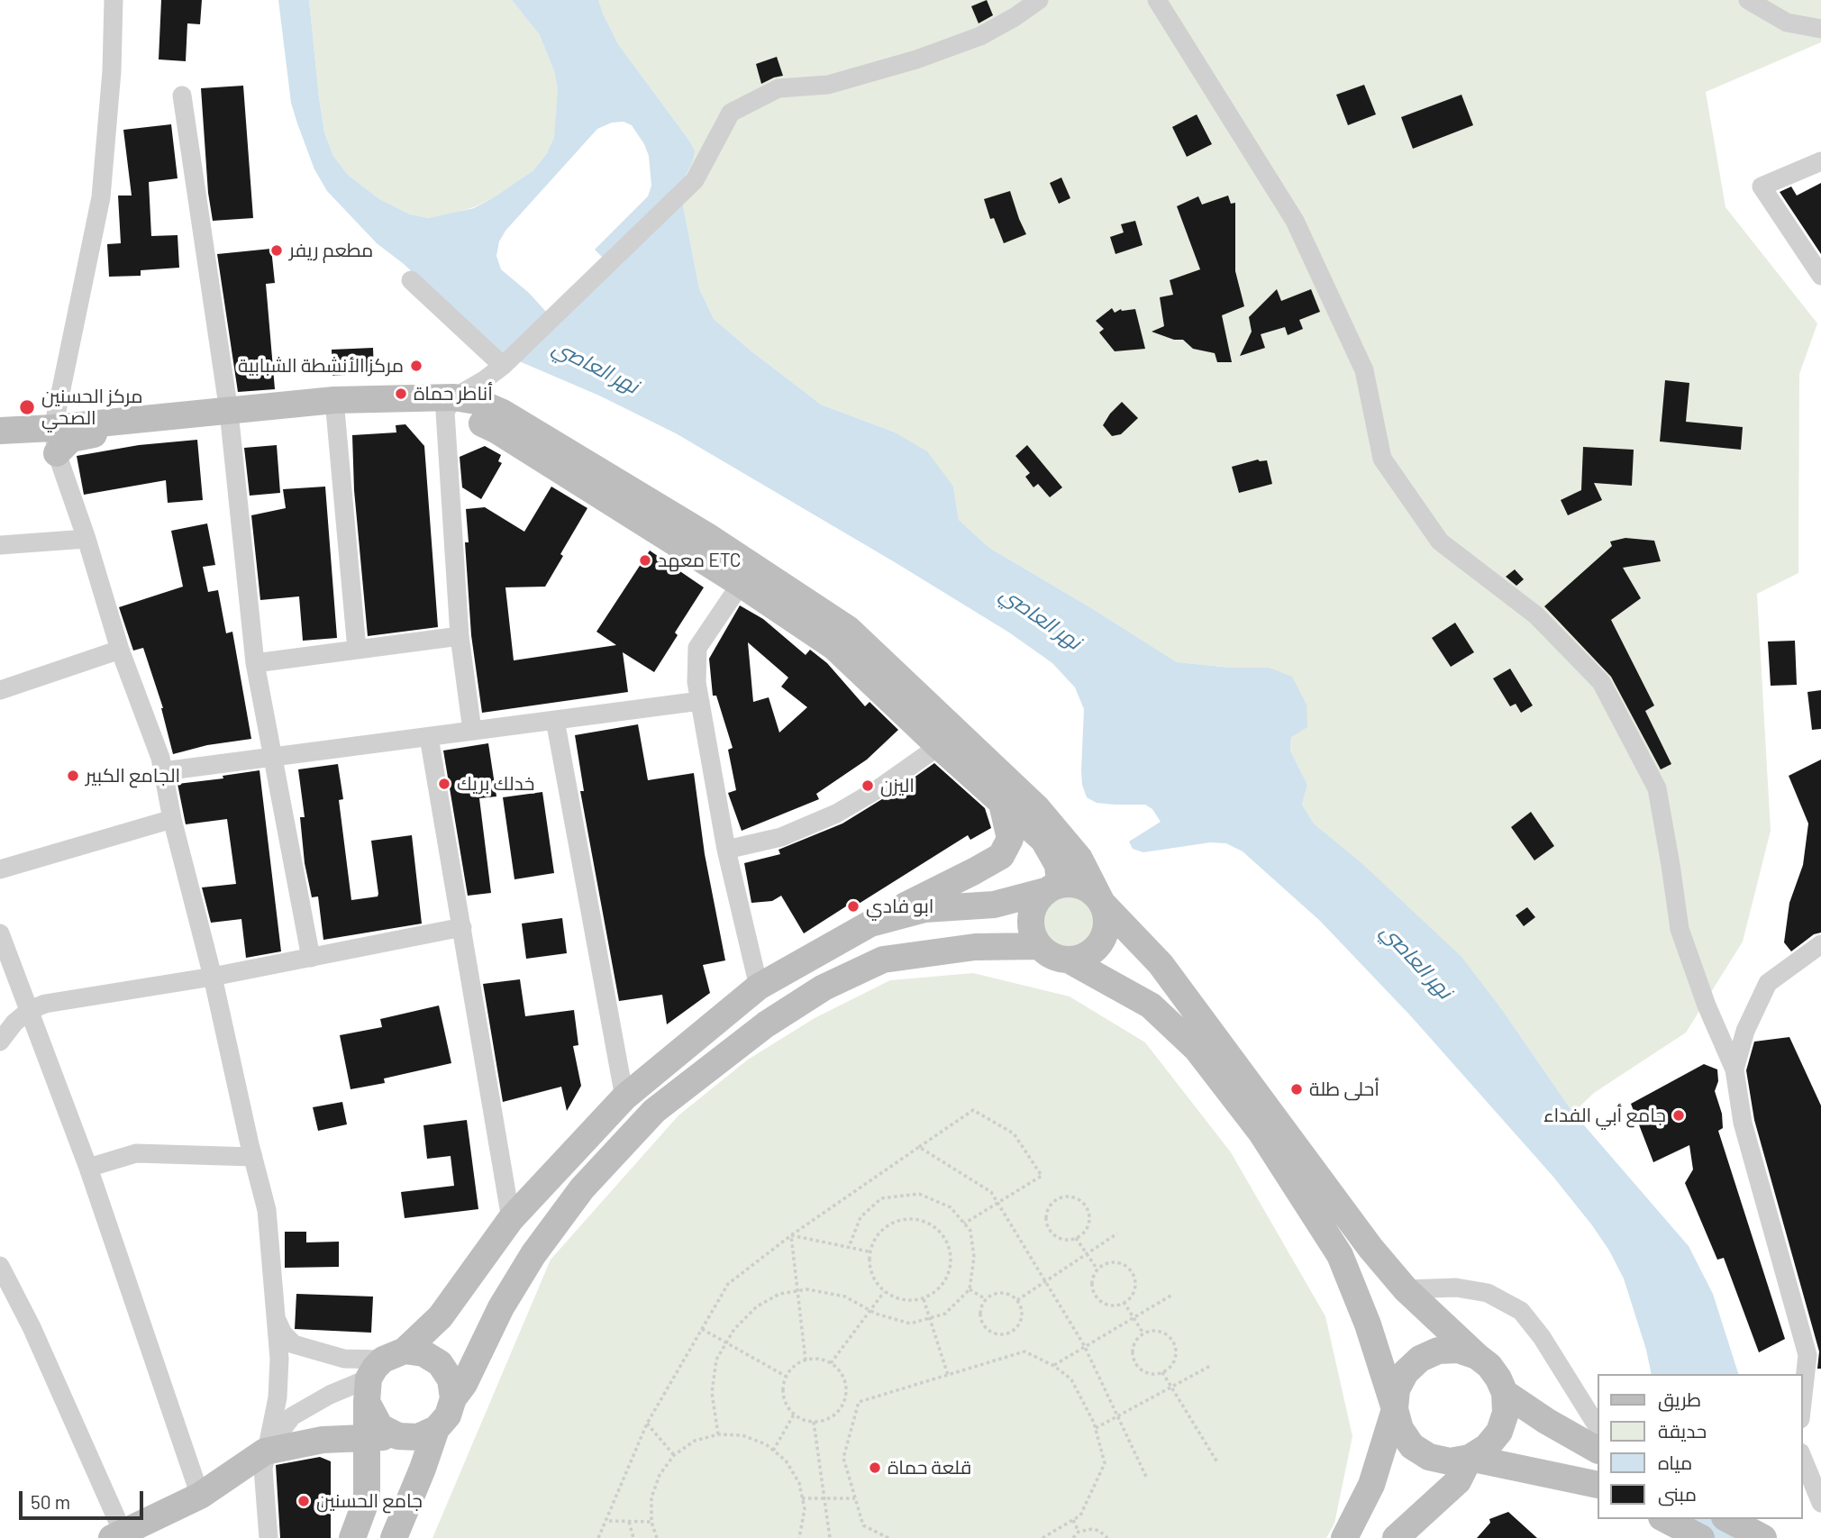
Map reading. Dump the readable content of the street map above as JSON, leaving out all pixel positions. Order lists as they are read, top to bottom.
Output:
{
  "water": ["نهر العاصي"],
  "places": [
    "مطعم ريفر",
    "مركز الأنشطة الشبابية",
    "أناطر حماة",
    "مركز الحسنين الصحي",
    "معهد ETC",
    "الجامع الكبير",
    "خدلك بريك",
    "اليزن",
    "ابو فادي",
    "أحلى طلة",
    "جامع أبي الفداء",
    "قلعة حماة",
    "جامع الحسنين"
  ],
  "legend": [
    "طريق",
    "حديقة",
    "مياه",
    "مبنى"
  ],
  "scale_bar": "50 m"
}
